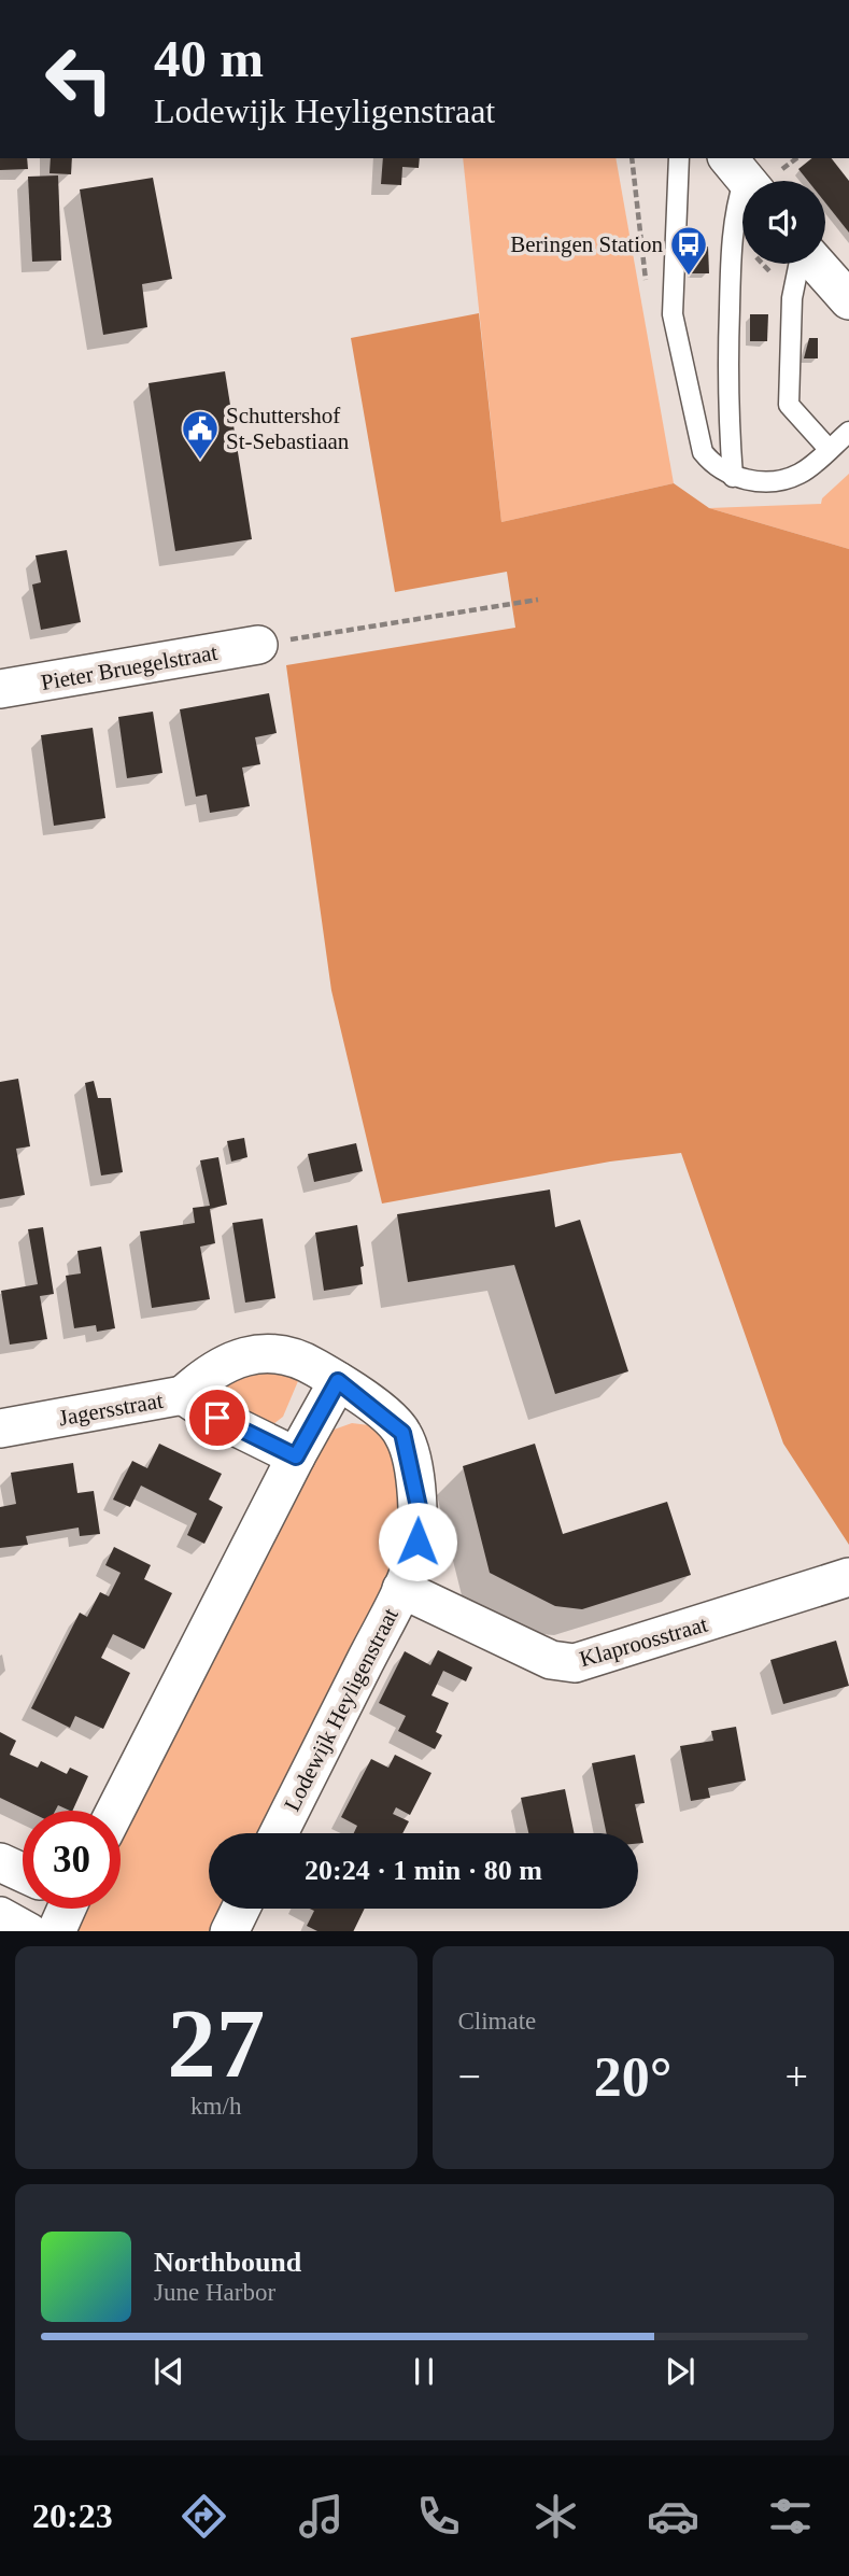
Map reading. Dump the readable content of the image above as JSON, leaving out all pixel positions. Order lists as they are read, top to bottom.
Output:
{
  "streets": {
    "street": [
      "Pieter Bruegelstraat",
      "Jagersstraat",
      "Klaproosstraat",
      "Lodewijk Heyligenstraat"
    ]
  },
  "crossings": [
    ["Jagersstraat", "Lodewijk Heyligenstraat"],
    ["Klaproosstraat", "Lodewijk Heyligenstraat"]
  ],
  "places": {
    "bus stop": ["Beringen Station"],
    "public building": ["Schuttershof St-Sebastiaan"]
  },
  "page": {
    "turn": ["40 m", "Lodewijk Heyligenstraat"],
    "limit": "30",
    "trip": "20:24 · 1 min · 80 m",
    "tile": [
      ["27", "km/h"],
      "Climate"
    ],
    "heat": ["−", "20°", "+"],
    "song": ["Northbound", "June Harbor"],
    "tabs": "20:23"
  }
}
